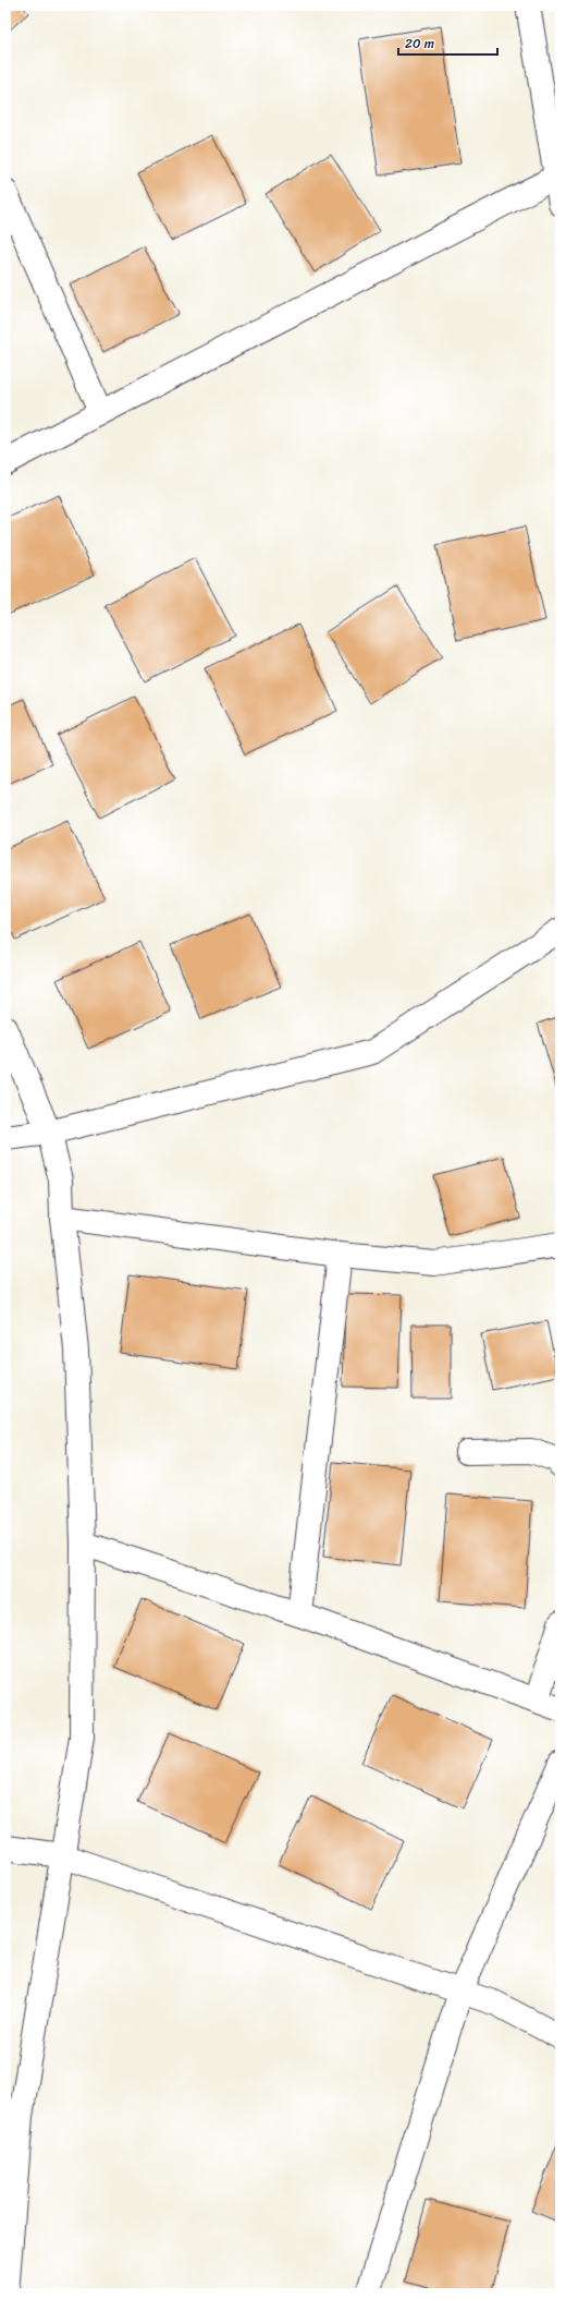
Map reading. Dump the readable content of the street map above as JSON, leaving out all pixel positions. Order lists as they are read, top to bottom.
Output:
{
  "scale_bar": "20 m"
}
